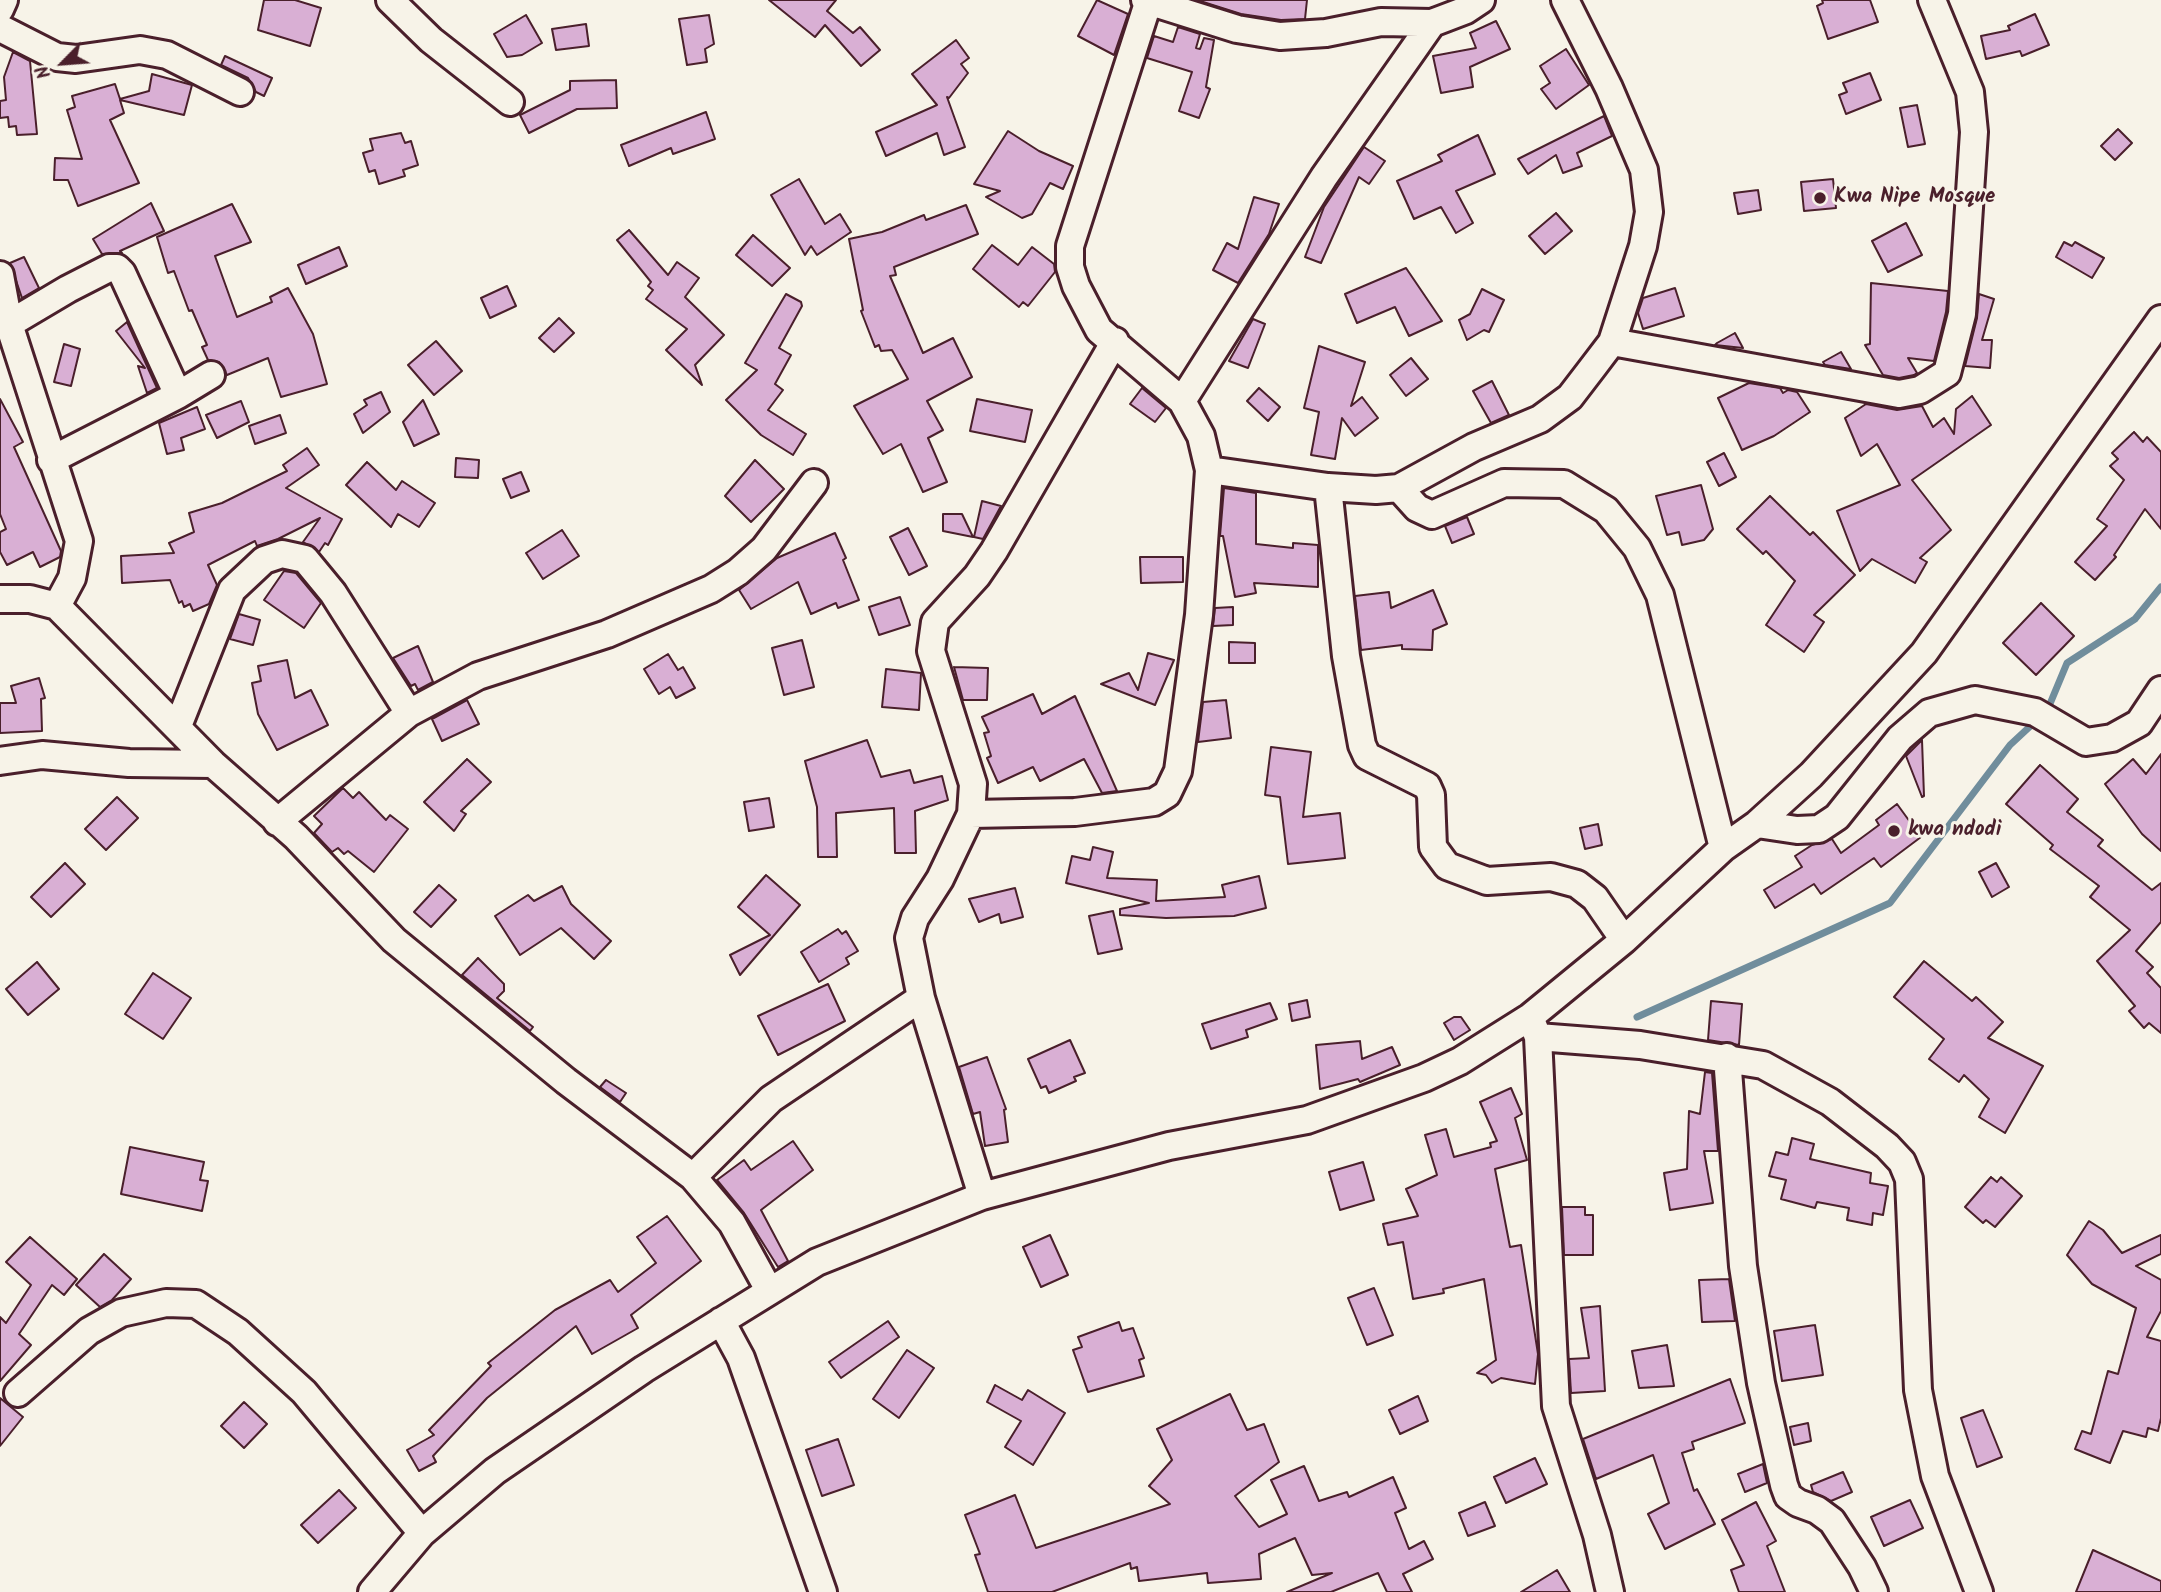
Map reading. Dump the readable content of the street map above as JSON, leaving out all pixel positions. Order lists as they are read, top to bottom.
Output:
{
  "places": ["Kwa Nipe Mosque", "kwa ndodi"],
  "north": "bottom left"
}
